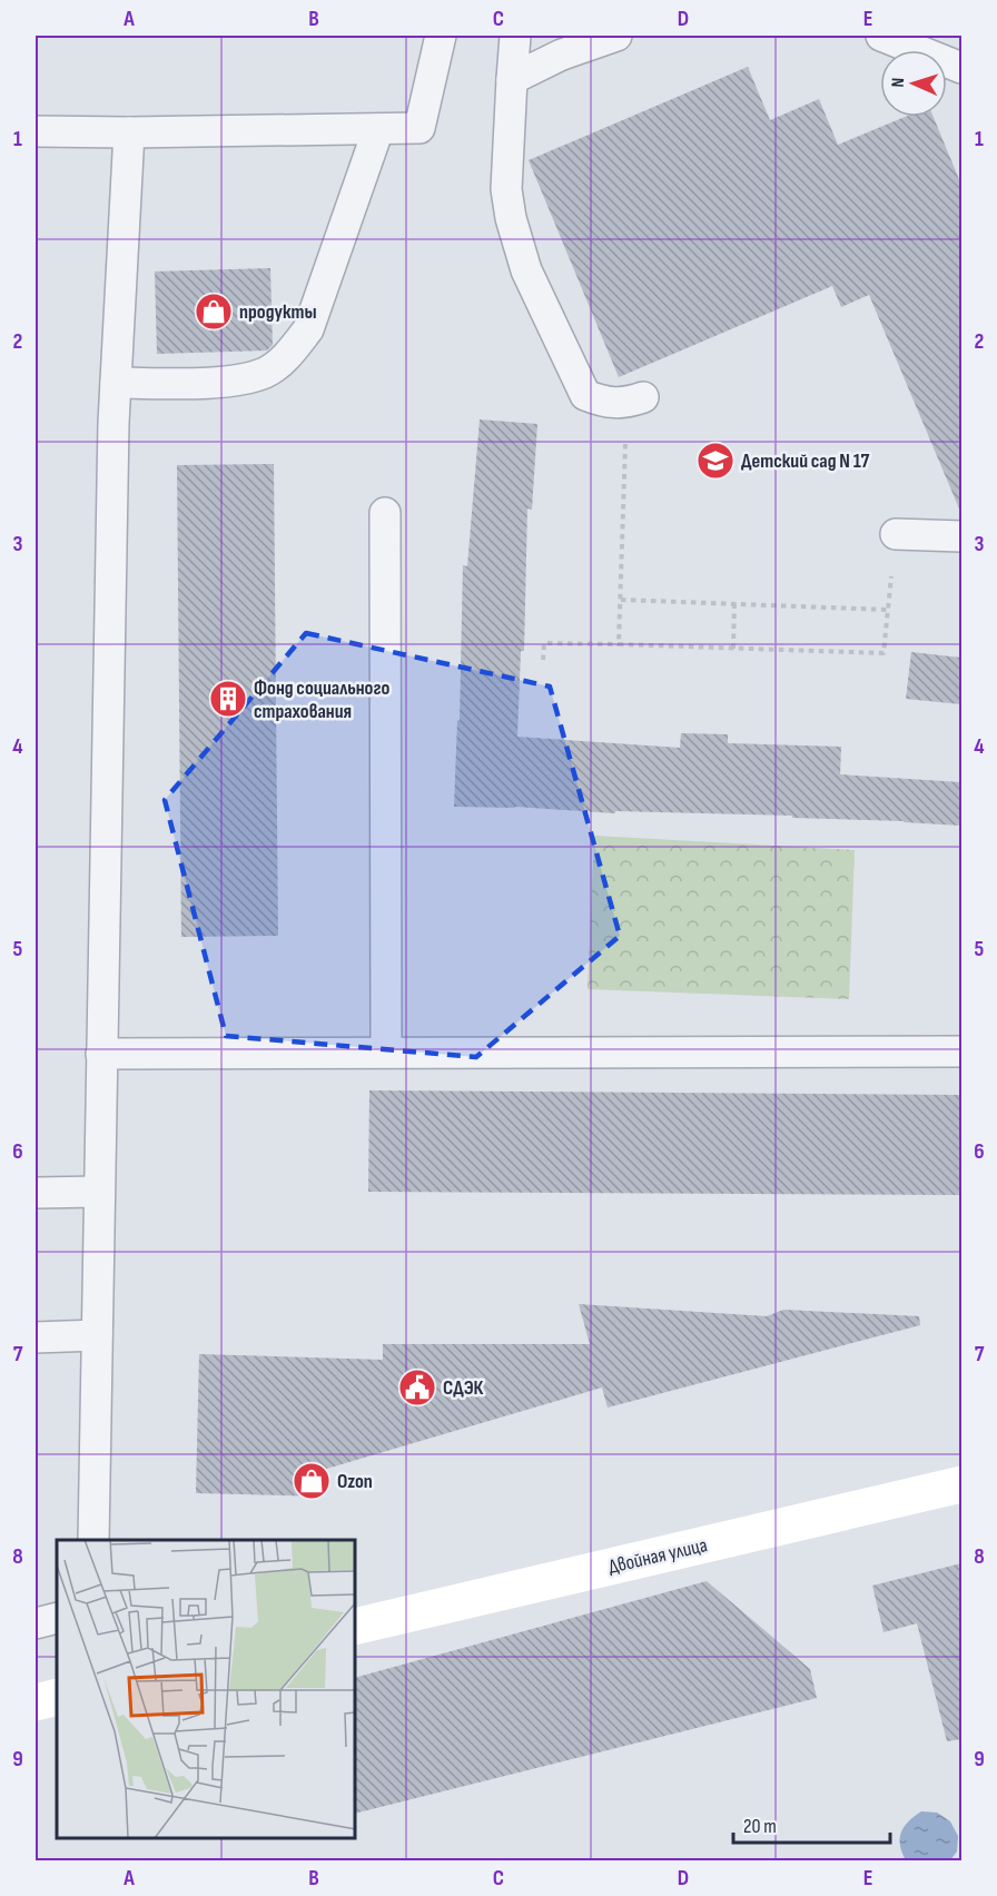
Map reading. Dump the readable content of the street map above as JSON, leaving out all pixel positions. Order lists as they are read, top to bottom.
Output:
{
  "streets": {
    "street": ["Двойная улица"]
  },
  "places": {
    "shop": ["продукты", "Ozon"],
    "school or university": ["Детский сад N 17"],
    "building": ["Фонд социального страхования"],
    "public building": ["СДЭК"]
  },
  "scale_bar": "20 m",
  "north": "left",
  "grid": {
    "columns": [
      "A",
      "B",
      "C",
      "D",
      "E"
    ],
    "rows": [
      "1",
      "2",
      "3",
      "4",
      "5",
      "6",
      "7",
      "8",
      "9"
    ]
  }
}
